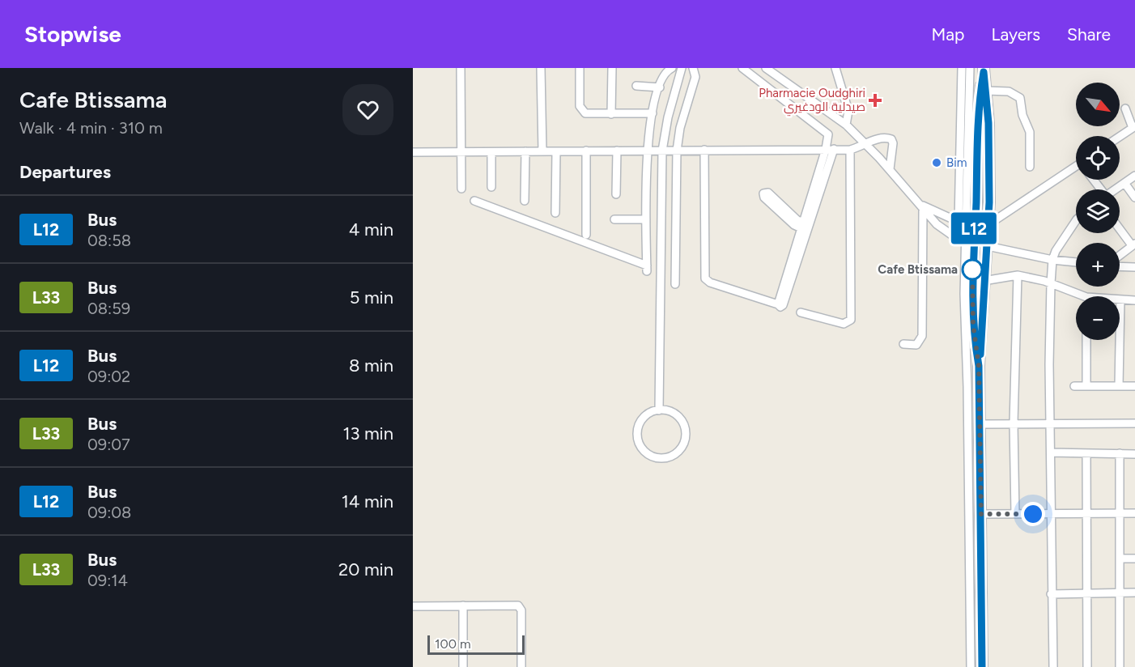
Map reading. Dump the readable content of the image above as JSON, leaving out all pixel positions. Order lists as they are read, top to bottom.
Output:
{
  "places": {
    "health": ["Pharmacie Oudghiri صيدلية الودغيري"],
    "other": ["Bim", "Cafe Btissama"]
  },
  "lines": ["bus line L12"],
  "scale_bar": "100 m",
  "north": "bottom right",
  "page": {
    "header": "Stopwise",
    "nav": ["Map", "Layers", "Share"],
    "heading": [
      ["Cafe Btissama", "Walk · 4 min · 310 m"],
      "Departures"
    ],
    "on_map": "L12",
    "map_buttons": ["+", "−"],
    "list": [
      {
        "mark": "L12",
        "name": "Bus",
        "note": "08:58",
        "value": "4 min"
      },
      {
        "mark": "L33",
        "name": "Bus",
        "note": "08:59",
        "value": "5 min"
      },
      {
        "mark": "L12",
        "name": "Bus",
        "note": "09:02",
        "value": "8 min"
      },
      {
        "mark": "L33",
        "name": "Bus",
        "note": "09:07",
        "value": "13 min"
      },
      {
        "mark": "L12",
        "name": "Bus",
        "note": "09:08",
        "value": "14 min"
      },
      {
        "mark": "L33",
        "name": "Bus",
        "note": "09:14",
        "value": "20 min"
      }
    ],
    "scale": "100 m"
  }
}
